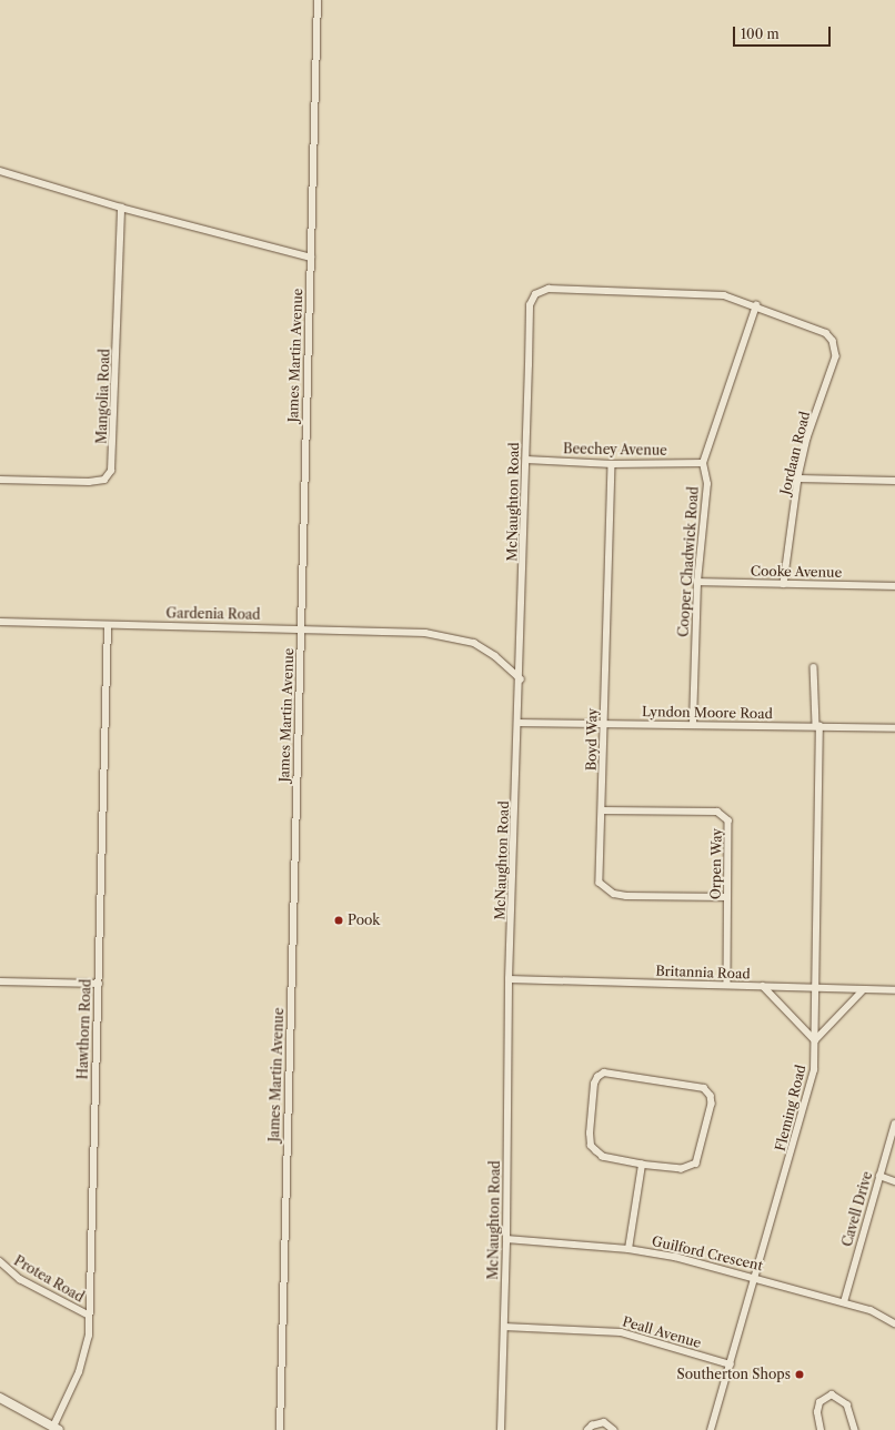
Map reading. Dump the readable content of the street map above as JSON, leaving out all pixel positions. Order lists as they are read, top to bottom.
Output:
{
  "streets": {
    "street": [
      "James Martin Avenue",
      "Mangolia Road",
      "Beechey Avenue",
      "Jordaan Road",
      "McNaughton Road",
      "Cooper Chadwick Road",
      "Cooke Avenue",
      "Gardenia Road",
      "Lyndon Moore Road",
      "Boyd Way",
      "Orpen Way",
      "Britannia Road",
      "Hawthorn Road",
      "Fleming Road",
      "Cavell Drive",
      "Guilford Crescent",
      "Protea Road",
      "Peall Avenue"
    ]
  },
  "crossings": [
    ["James Martin Avenue", "Gardenia Road"],
    ["Beechey Avenue", "McNaughton Road"],
    ["Beechey Avenue", "Cooper Chadwick Road"],
    ["Beechey Avenue", "Boyd Way"],
    ["Jordaan Road", "McNaughton Road"],
    ["Jordaan Road", "Cooper Chadwick Road"],
    ["Jordaan Road", "Cooke Avenue"],
    ["McNaughton Road", "Cooper Chadwick Road"],
    ["McNaughton Road", "Gardenia Road"],
    ["McNaughton Road", "Lyndon Moore Road"],
    ["McNaughton Road", "Britannia Road"],
    ["McNaughton Road", "Guilford Crescent"],
    ["McNaughton Road", "Peall Avenue"],
    ["Cooper Chadwick Road", "Cooke Avenue"],
    ["Cooper Chadwick Road", "Lyndon Moore Road"],
    ["Gardenia Road", "Hawthorn Road"],
    ["Lyndon Moore Road", "Boyd Way"],
    ["Lyndon Moore Road", "Fleming Road"],
    ["Boyd Way", "Orpen Way"],
    ["Orpen Way", "Britannia Road"],
    ["Britannia Road", "Fleming Road"],
    ["Hawthorn Road", "Protea Road"],
    ["Fleming Road", "Guilford Crescent"],
    ["Fleming Road", "Peall Avenue"],
    ["Cavell Drive", "Guilford Crescent"]
  ],
  "places": ["Pook", "Southerton Shops"],
  "scale_bar": "100 m"
}
